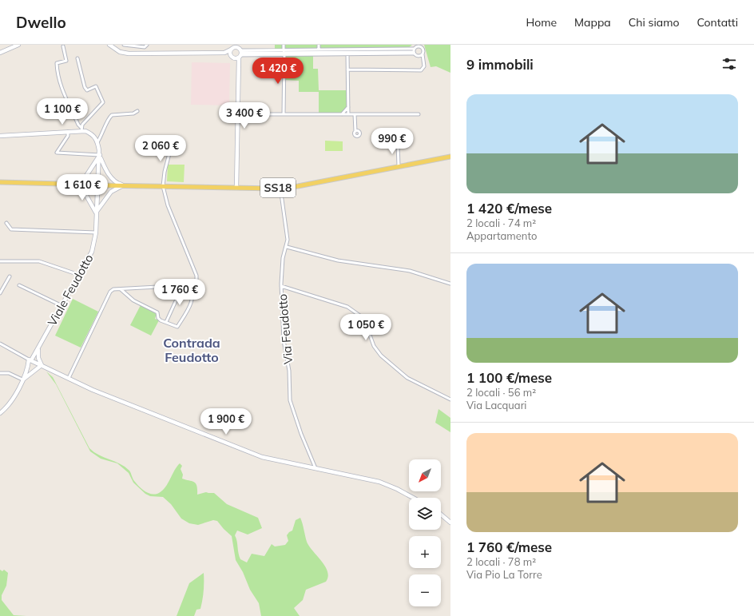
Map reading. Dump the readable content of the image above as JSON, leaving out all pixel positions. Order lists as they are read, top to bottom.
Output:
{
  "streets": {
    "main road": ["SS18"],
    "street": ["Viale Feudotto", "Via Feudotto"]
  },
  "crossings": [
    ["SS18", "Via Feudotto"]
  ],
  "districts": ["Contrada Feudotto"],
  "north": "bottom left",
  "page": {
    "header": "Dwello",
    "nav": [
      "Home",
      "Mappa",
      "Chi siamo",
      "Contatti"
    ],
    "heading": "9 immobili",
    "price": [
      "1 420 €",
      "1 100 €",
      "3 400 €",
      "990 €",
      "2 060 €",
      "1 610 €",
      "1 760 €",
      "1 050 €",
      "1 900 €"
    ],
    "list": [
      {
        "name": "1 420 €/mese",
        "note": "2 locali · 74 m² · Appartamento"
      },
      {
        "name": "1 100 €/mese",
        "note": "2 locali · 56 m² · Via Lacquari"
      },
      {
        "name": "1 760 €/mese",
        "note": "2 locali · 78 m² · Via Pio La Torre"
      }
    ],
    "map_buttons": ["+", "−"]
  }
}
